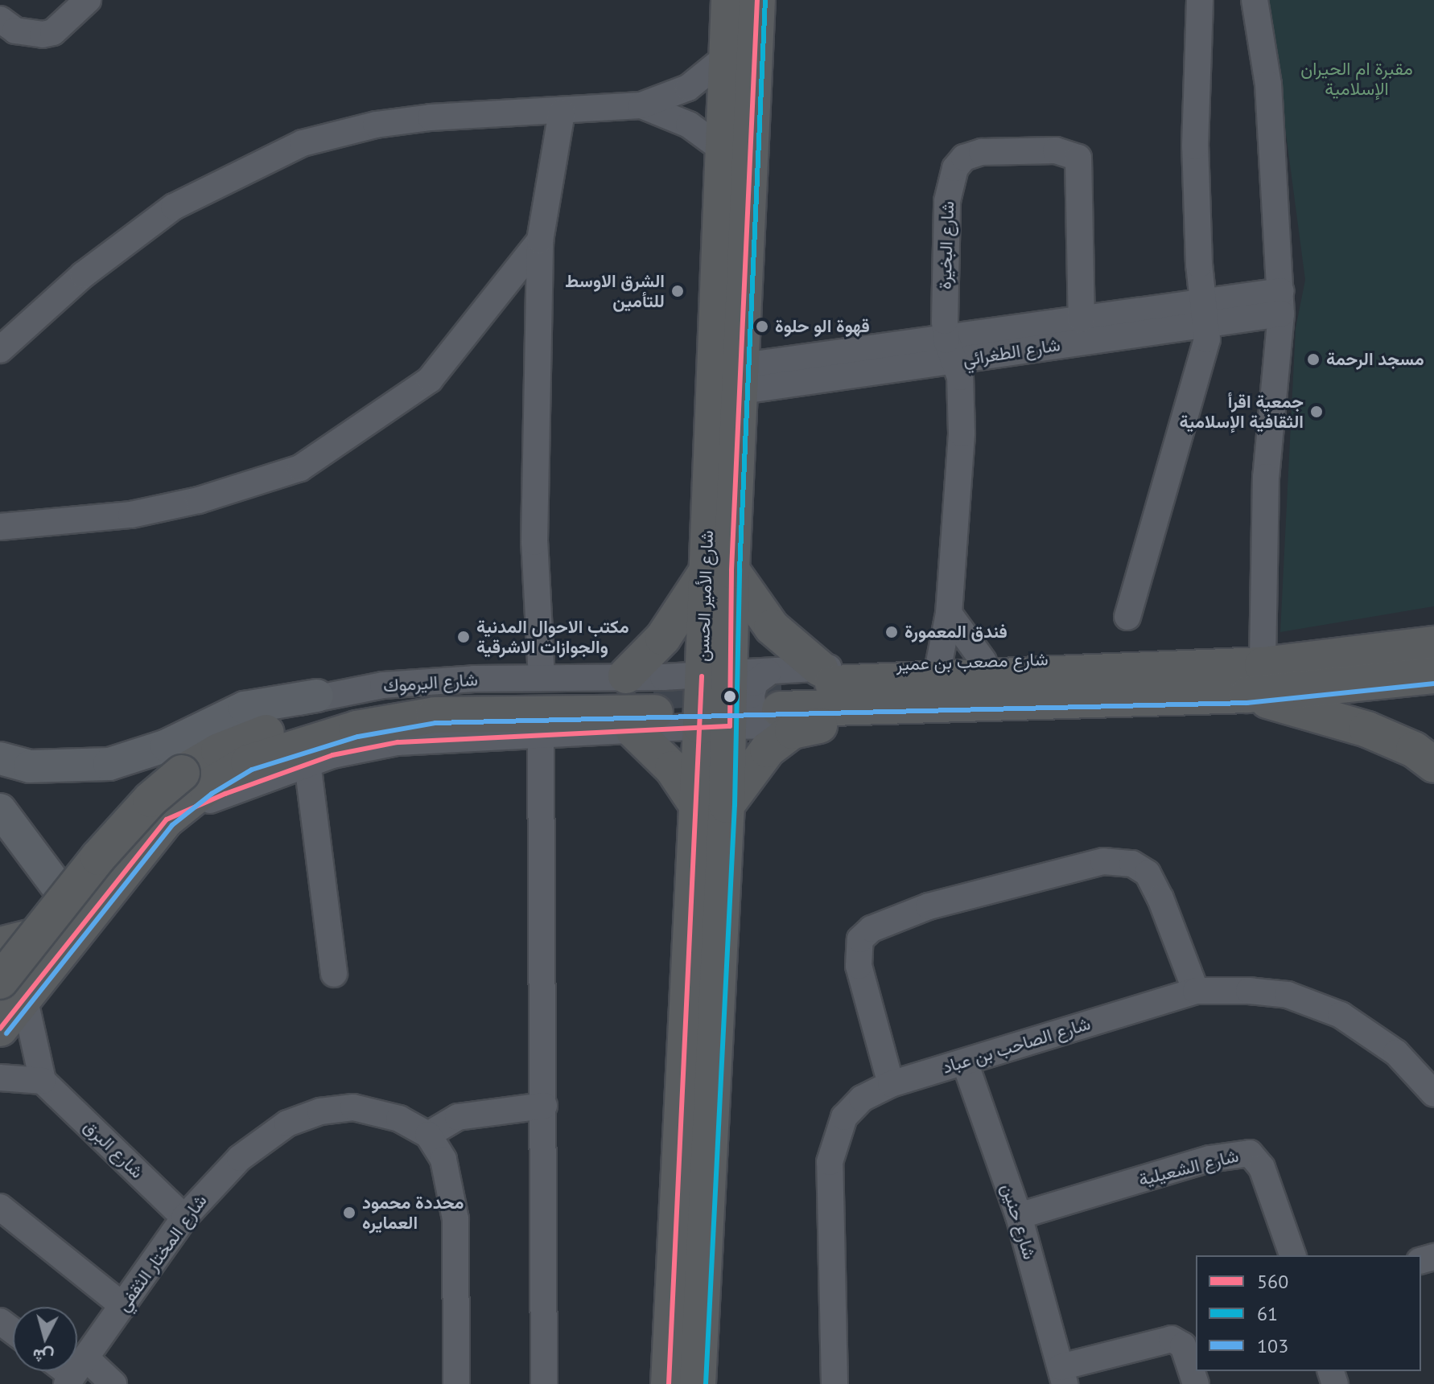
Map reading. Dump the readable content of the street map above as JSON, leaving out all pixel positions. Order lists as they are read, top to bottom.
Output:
{
  "streets": {
    "highway": ["شارع الأمير الحسن", "شارع مصعب بن عمير", "شارع اليرموك"],
    "street": [
      "شارع البخيرة",
      "شارع الطغرائي",
      "شارع الصاحب بن عباد",
      "شارع البرق",
      "شارع الشعيلية",
      "شارع حنين",
      "شارع المختار الثقفي"
    ]
  },
  "crossings": [
    ["شارع البخيرة", "شارع الطغرائي"],
    ["شارع البخيرة", "شارع مصعب بن عمير"],
    ["شارع الطغرائي", "شارع الأمير الحسن"],
    ["شارع الأمير الحسن", "شارع مصعب بن عمير"],
    ["شارع الأمير الحسن", "شارع اليرموك"],
    ["شارع مصعب بن عمير", "شارع اليرموك"],
    ["شارع الصاحب بن عباد", "شارع حنين"],
    ["شارع البرق", "شارع المختار الثقفي"],
    ["شارع الشعيلية", "شارع حنين"]
  ],
  "parks": ["مقبرة ام الحيران الإسلامية"],
  "places": [
    "الشرق الاوسط للتأمين",
    "قهوة الو حلوة",
    "مسجد الرحمة",
    "جمعية اقرأ الثقافية الإسلامية",
    "فندق المعمورة",
    "مكتب الاحوال المدنية والجوازات الاشرقية",
    "محددة محمود العمايره"
  ],
  "lines": ["transit line 560", "transit line 61", "transit line 103"],
  "legend": ["560", "61", "103"],
  "north": "bottom"
}
